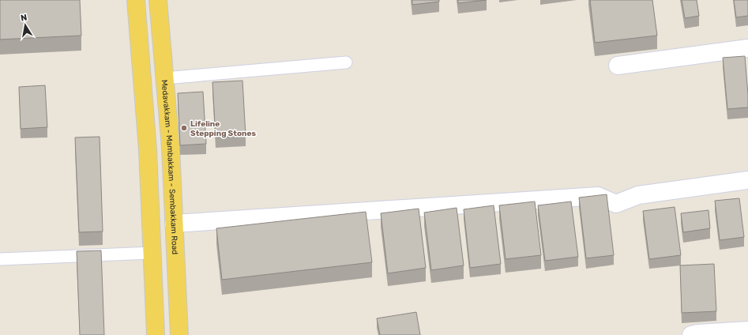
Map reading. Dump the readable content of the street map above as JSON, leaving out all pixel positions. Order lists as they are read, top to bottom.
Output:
{
  "streets": {
    "main road": ["Medavakkam - Mambakkam - Sembakkam Road"]
  },
  "places": ["Lifeline Stepping Stones"],
  "north": "top"
}
